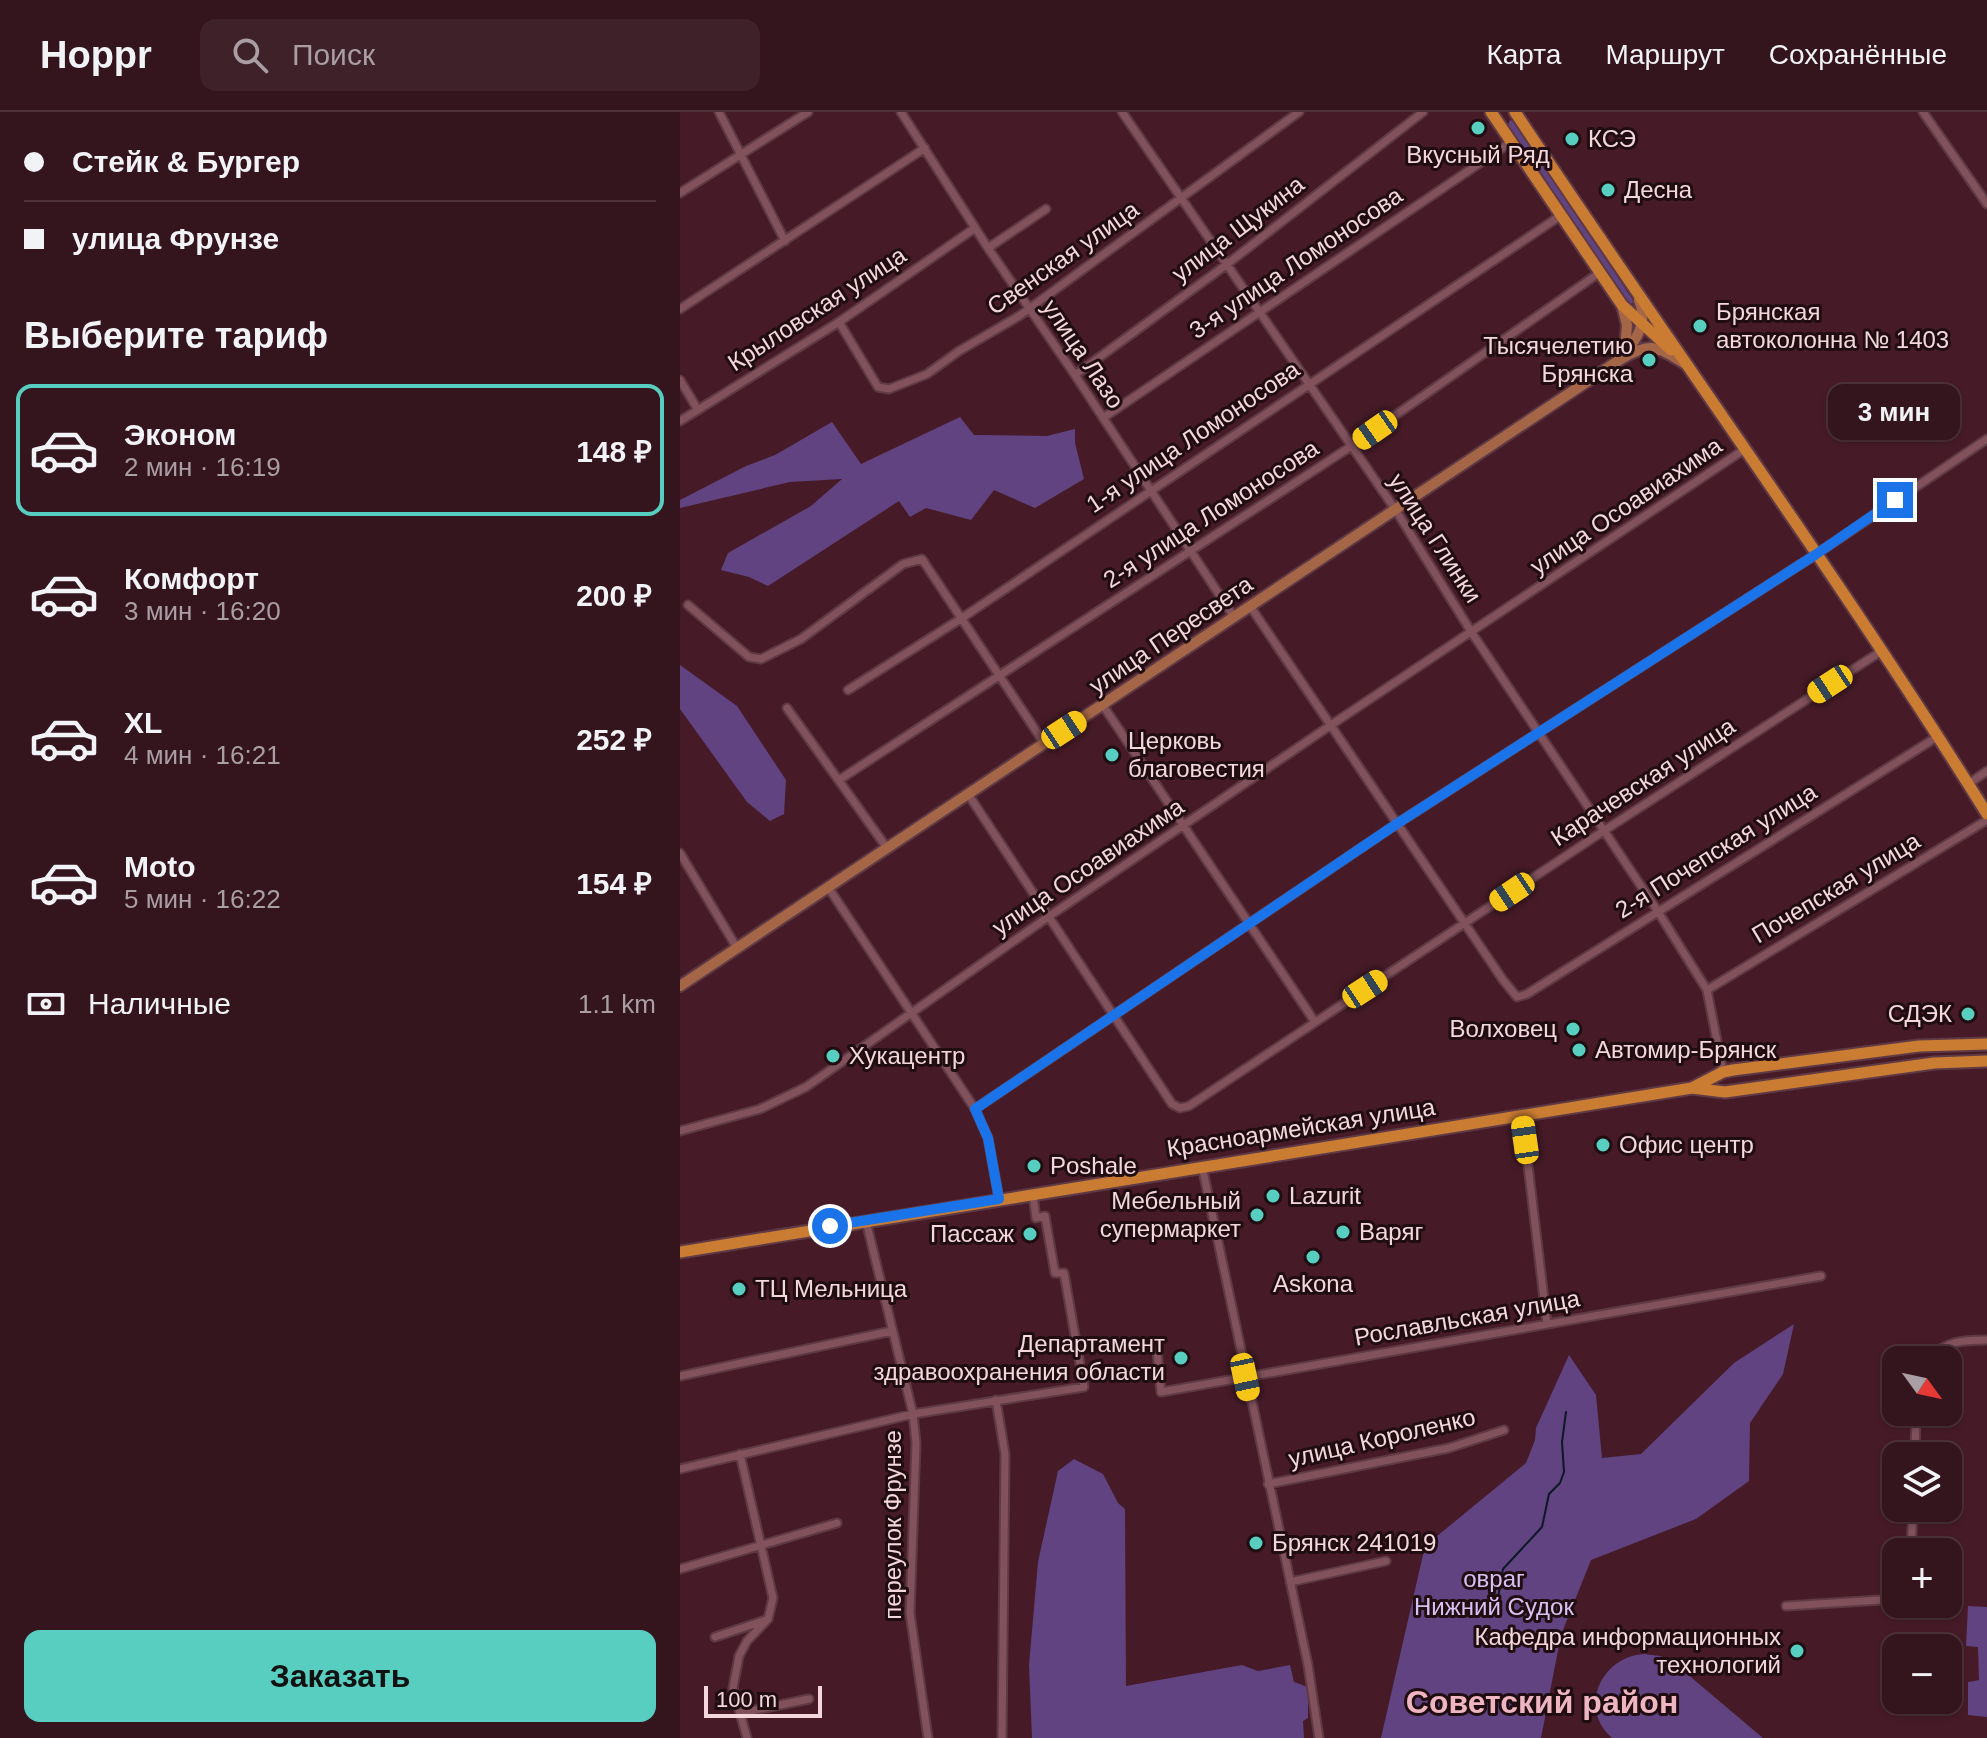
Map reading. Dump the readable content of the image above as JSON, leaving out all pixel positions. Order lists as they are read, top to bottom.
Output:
{
  "streets": {
    "main road": ["улица Пересвета", "Красноармейская улица"],
    "street": [
      "улица Щукина",
      "Свенская улица",
      "3-я улица Ломоносова",
      "Крыловская улица",
      "улица Лазо",
      "1-я улица Ломоносова",
      "улица Осоавиахима",
      "2-я улица Ломоносова",
      "улица Глинки",
      "Карачевская улица",
      "2-я Почепская улица",
      "Почепская улица",
      "Рославльская улица",
      "улица Короленко",
      "переулок Фрунзе"
    ]
  },
  "crossings": [
    ["улица Щукина", "улица Лазо"],
    ["улица Щукина", "улица Глинки"],
    ["Свенская улица", "Крыловская улица"],
    ["Свенская улица", "улица Лазо"],
    ["Свенская улица", "улица Глинки"],
    ["3-я улица Ломоносова", "улица Лазо"],
    ["3-я улица Ломоносова", "улица Глинки"],
    ["Крыловская улица", "улица Лазо"],
    ["улица Лазо", "1-я улица Ломоносова"],
    ["улица Лазо", "2-я улица Ломоносова"],
    ["улица Лазо", "улица Пересвета"],
    ["1-я улица Ломоносова", "улица Глинки"],
    ["улица Осоавиахима", "улица Глинки"],
    ["2-я улица Ломоносова", "улица Глинки"],
    ["улица Глинки", "улица Пересвета"],
    ["улица Глинки", "Карачевская улица"],
    ["улица Глинки", "2-я Почепская улица"],
    ["улица Глинки", "Почепская улица"],
    ["Карачевская улица", "2-я Почепская улица"],
    ["Красноармейская улица", "переулок Фрунзе"]
  ],
  "districts": ["Советский район"],
  "parks": ["овраг Нижний Судок"],
  "places": [
    "Вкусный Ряд",
    "КСЭ",
    "Десна",
    "Брянская автоколонна № 1403",
    "Тысячелетию Брянска",
    "Церковь благовестия",
    "СДЭК",
    "Волховец",
    "Автомир-Брянск",
    "Хукацентр",
    "Офис центр",
    "Poshale",
    "Lazurit",
    "Мебельный супермаркет",
    "Варяг",
    "Пассаж",
    "Askona",
    "ТЦ Мельница",
    "Департамент здравоохранения области",
    "Брянск 241019",
    "Кафедра информационных технологий"
  ],
  "scale_bar": "100 m",
  "north": "bottom right",
  "page": {
    "header": "Hoppr",
    "search": "Поиск",
    "nav": ["Карта", "Маршрут", "Сохранённые"],
    "banner": ["Стейк & Бургер", "улица Фрунзе"],
    "heading": "Выберите тариф",
    "list": [
      {
        "name": "Эконом",
        "note": "2 мин · 16:19",
        "value": "148 ₽"
      },
      {
        "name": "Комфорт",
        "note": "3 мин · 16:20",
        "value": "200 ₽"
      },
      {
        "name": "XL",
        "note": "4 мин · 16:21",
        "value": "252 ₽"
      },
      {
        "name": "Moto",
        "note": "5 мин · 16:22",
        "value": "154 ₽"
      }
    ],
    "bubble": "3 мин",
    "pay": ["Наличные", "1.1 km"],
    "map_buttons": ["+", "−"],
    "buttons": "Заказать",
    "scale": "100 m"
  }
}
